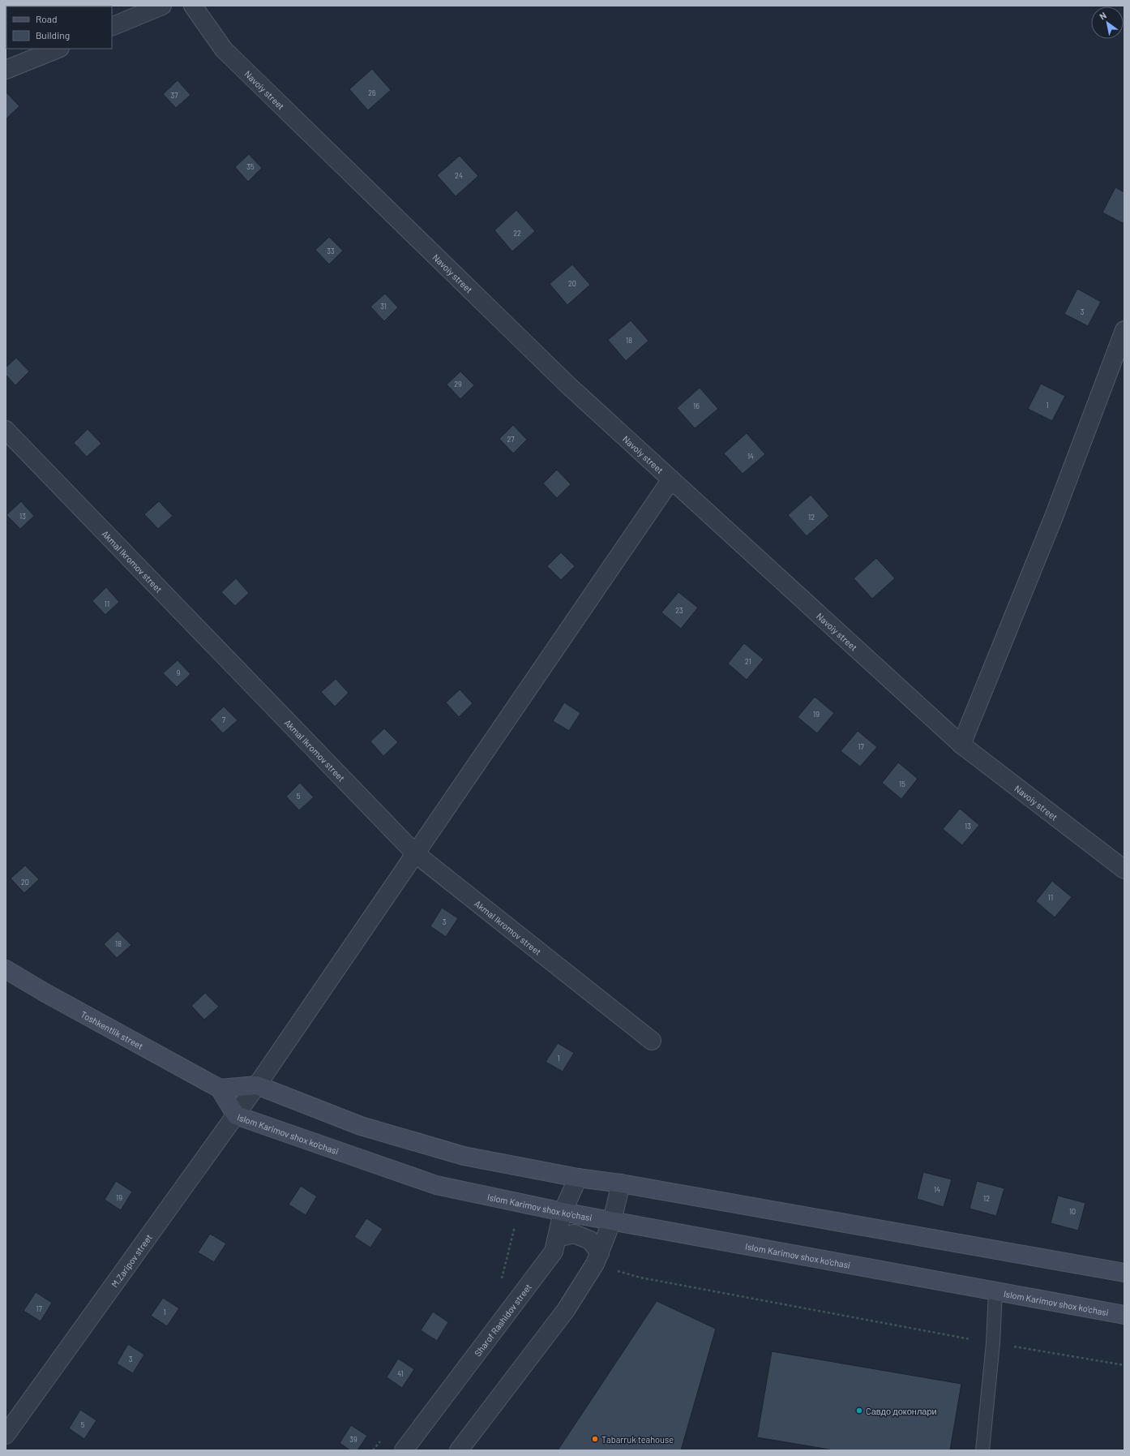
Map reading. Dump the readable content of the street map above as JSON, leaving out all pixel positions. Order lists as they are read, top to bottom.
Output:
{
  "streets": {
    "main road": ["Toshkentlik street", "Islom Karimov shox ko'chasi"],
    "street": [
      "Navoiy street",
      "Akmal Ikromov street",
      "M.Zaripov street",
      "Sharof Rashidov street"
    ]
  },
  "crossings": [
    ["Navoiy street", "M.Zaripov street"],
    ["Akmal Ikromov street", "M.Zaripov street"],
    ["Toshkentlik street", "Islom Karimov shox ko'chasi"],
    ["Islom Karimov shox ko'chasi", "M.Zaripov street"],
    ["Islom Karimov shox ko'chasi", "Sharof Rashidov street"]
  ],
  "places": ["Cавдо доконлари", "Tabarruk teahouse"],
  "house_numbers": [
    "26",
    "37",
    "35",
    "24",
    "22",
    "33",
    "20",
    "31",
    "3",
    "18",
    "29",
    "1",
    "16",
    "27",
    "14",
    "13",
    "12",
    "11",
    "23",
    "21",
    "9",
    "19",
    "7",
    "17",
    "15",
    "5",
    "13",
    "20",
    "11",
    "3",
    "18",
    "1",
    "14",
    "19",
    "12",
    "10",
    "17",
    "1",
    "3",
    "41",
    "5",
    "39"
  ],
  "legend": ["Road", "Building"],
  "north": "top left"
}
